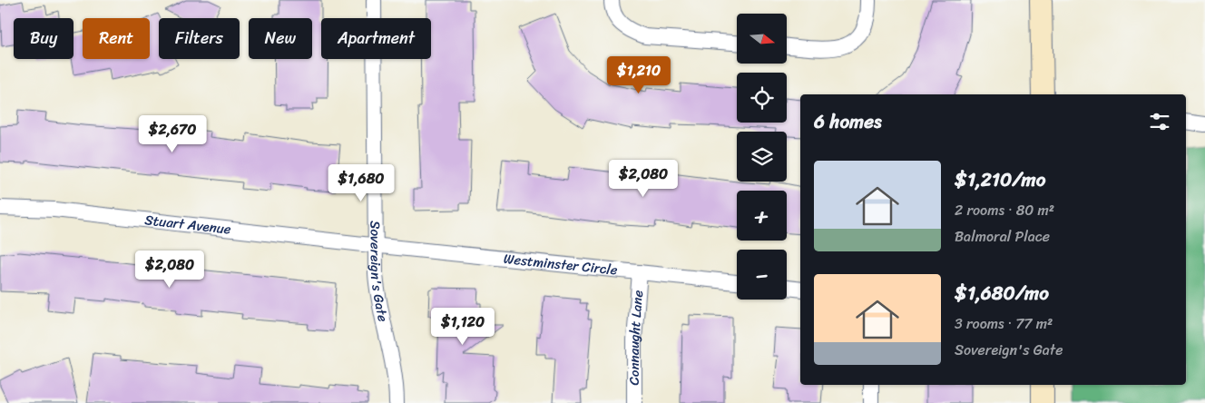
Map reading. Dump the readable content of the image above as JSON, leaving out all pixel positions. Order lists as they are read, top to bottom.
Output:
{
  "streets": {
    "street": [
      "Stuart Avenue",
      "Westminster Circle",
      "Sovereign's Gate",
      "Connaught Lane"
    ]
  },
  "crossings": [
    ["Stuart Avenue", "Westminster Circle"],
    ["Stuart Avenue", "Sovereign's Gate"],
    ["Westminster Circle", "Sovereign's Gate"],
    ["Westminster Circle", "Connaught Lane"]
  ],
  "north": "right",
  "page": {
    "map_buttons": ["+", "−"],
    "chip": [
      "Buy",
      "Rent",
      "Filters",
      "New",
      "Apartment"
    ],
    "price": [
      "$1,210",
      "$2,670",
      "$2,080",
      "$1,680",
      "$2,080",
      "$1,120"
    ],
    "heading": "6 homes",
    "list": [
      {
        "name": "$1,210/mo",
        "note": "2 rooms · 80 m² · Balmoral Place"
      },
      {
        "name": "$1,680/mo",
        "note": "3 rooms · 77 m² · Sovereign's Gate"
      }
    ]
  }
}
